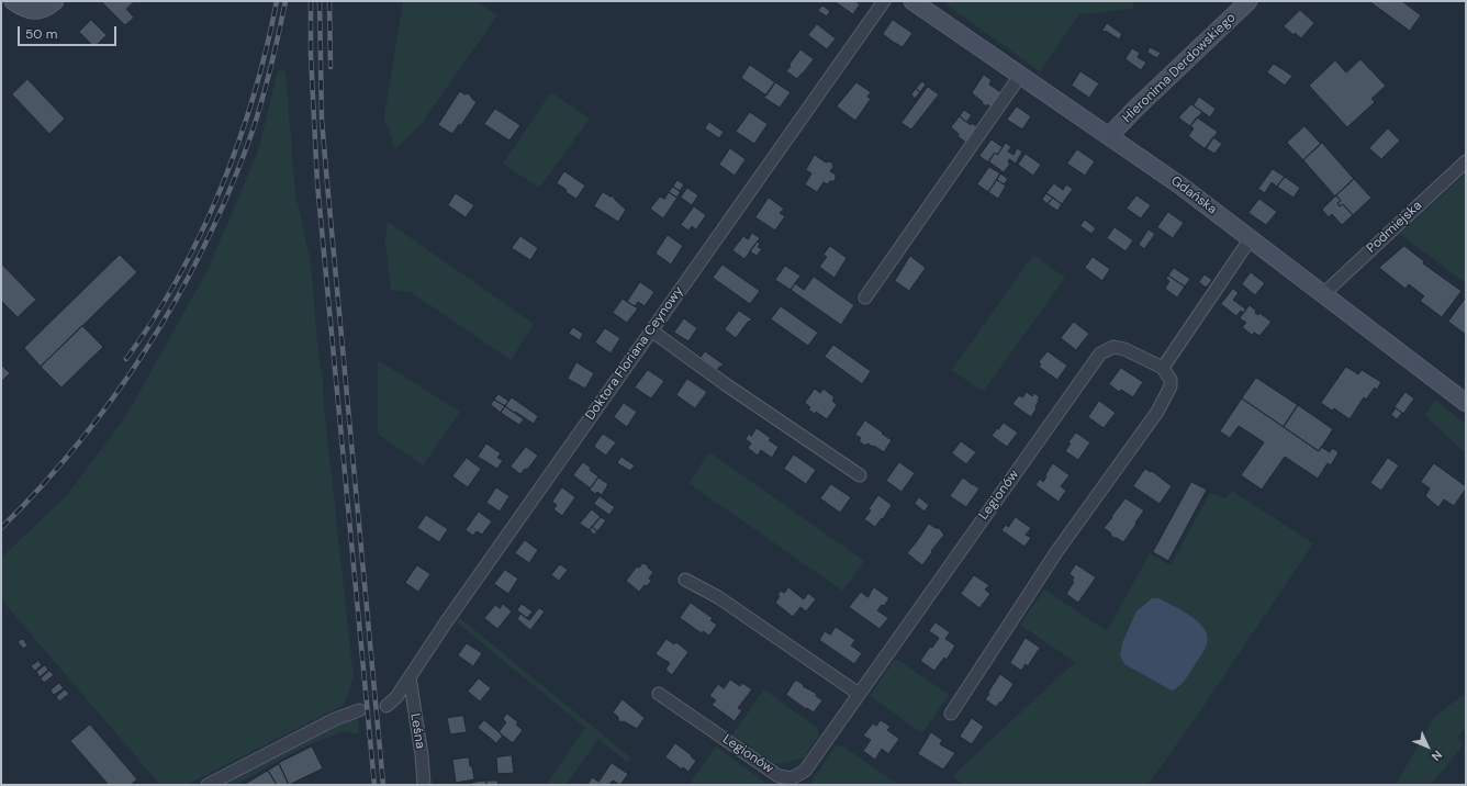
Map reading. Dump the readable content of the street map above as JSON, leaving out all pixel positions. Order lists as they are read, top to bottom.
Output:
{
  "streets": {
    "main road": ["Hieronima Derdowskiego", "Gdańska"],
    "street": [
      "Podmiejska",
      "Doktora Floriana Ceynowy",
      "Legionów",
      "Leśna"
    ]
  },
  "crossings": [
    ["Hieronima Derdowskiego", "Gdańska"],
    ["Gdańska", "Podmiejska"],
    ["Doktora Floriana Ceynowy", "Leśna"]
  ],
  "scale_bar": "50 m",
  "north": "bottom right"
}
